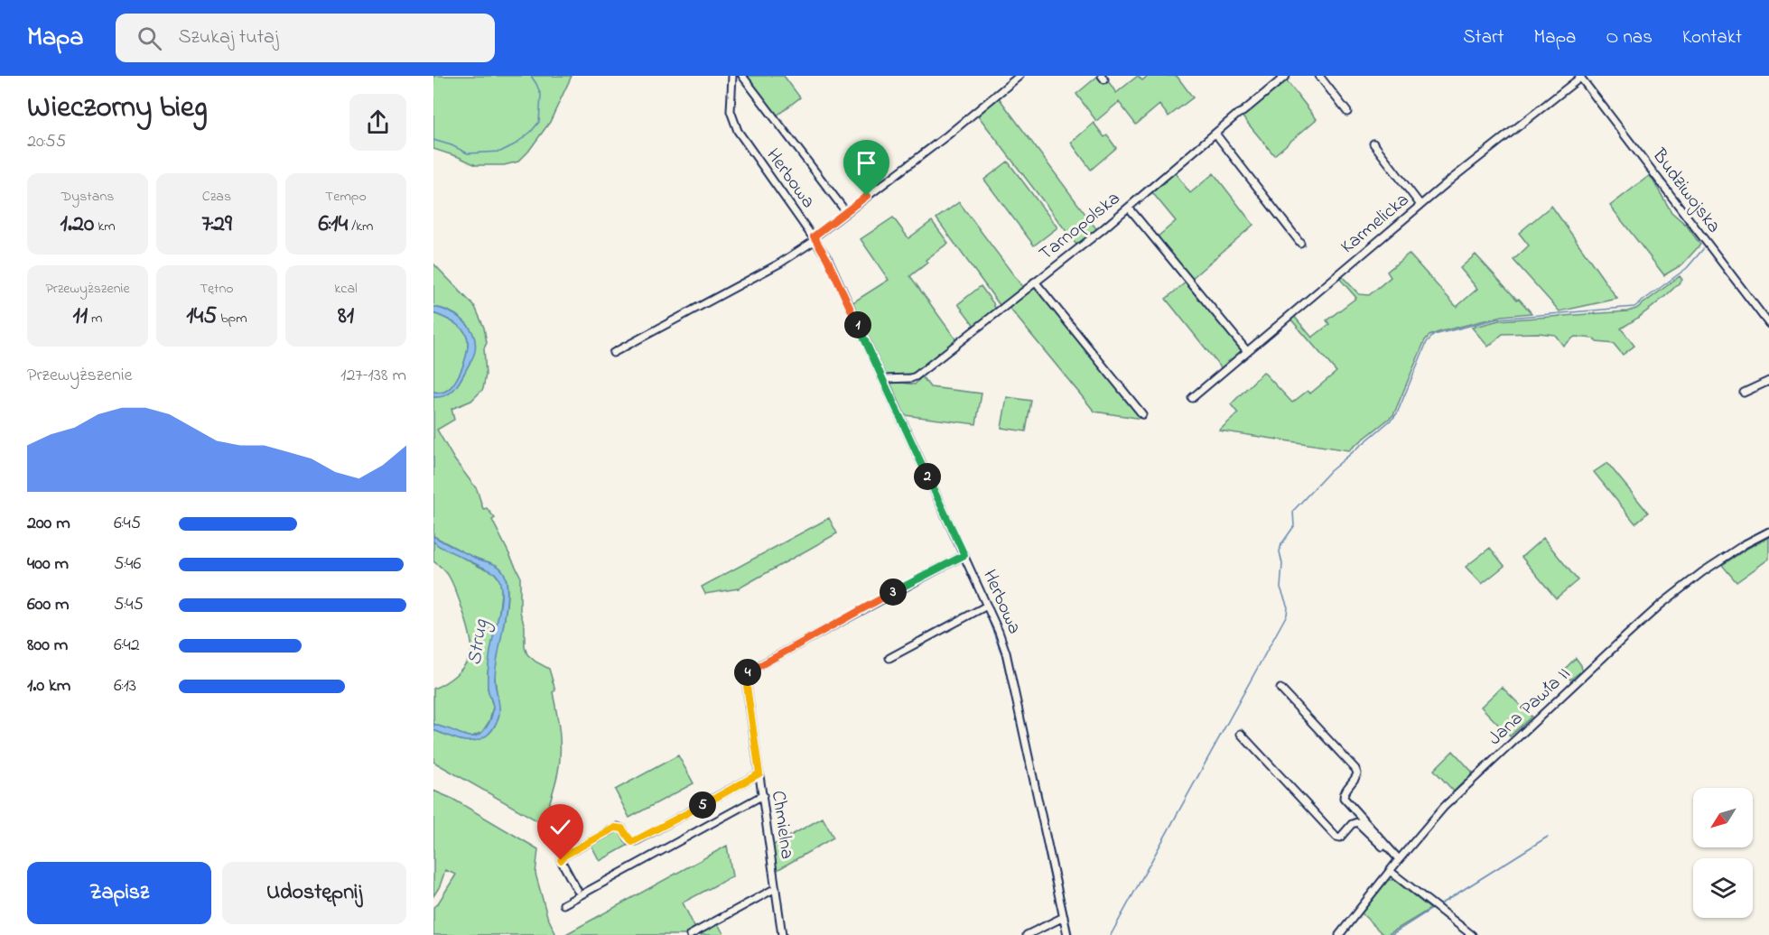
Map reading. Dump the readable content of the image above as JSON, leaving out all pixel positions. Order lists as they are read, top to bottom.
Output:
{
  "streets": {
    "street": [
      "Herbowa",
      "Budziwojska",
      "Karmelicka",
      "Tarnopolska",
      "Jana Pawła II",
      "Chmielna"
    ]
  },
  "crossings": [
    ["Herbowa", "Tarnopolska"],
    ["Herbowa", "Chmielna"],
    ["Budziwojska", "Karmelicka"]
  ],
  "water": ["Strug"],
  "north": "bottom left",
  "page": {
    "header": "Mapa",
    "search": "Szukaj tutaj",
    "nav": [
      "Start",
      "Mapa",
      "O nas",
      "Kontakt"
    ],
    "heading": ["Wieczorny bieg", "20:55"],
    "stats": [
      ["Dystans", "1.20 km"],
      ["Czas", "7:29"],
      ["Tempo", "6:14 /km"],
      ["Przewyższenie", "11 m"],
      ["Tętno", "145 bpm"],
      ["kcal", "81"]
    ],
    "pins": [
      "1",
      "2",
      "3",
      "4",
      "5"
    ],
    "chart": ["Przewyższenie", "127–138 m"],
    "list": [
      {
        "name": "200 m",
        "note": "6:45"
      },
      {
        "name": "400 m",
        "note": "5:46"
      },
      {
        "name": "600 m",
        "note": "5:45"
      },
      {
        "name": "800 m",
        "note": "6:42"
      },
      {
        "name": "1.0 km",
        "note": "6:13"
      }
    ],
    "buttons": ["Zapisz", "Udostępnij"]
  }
}
